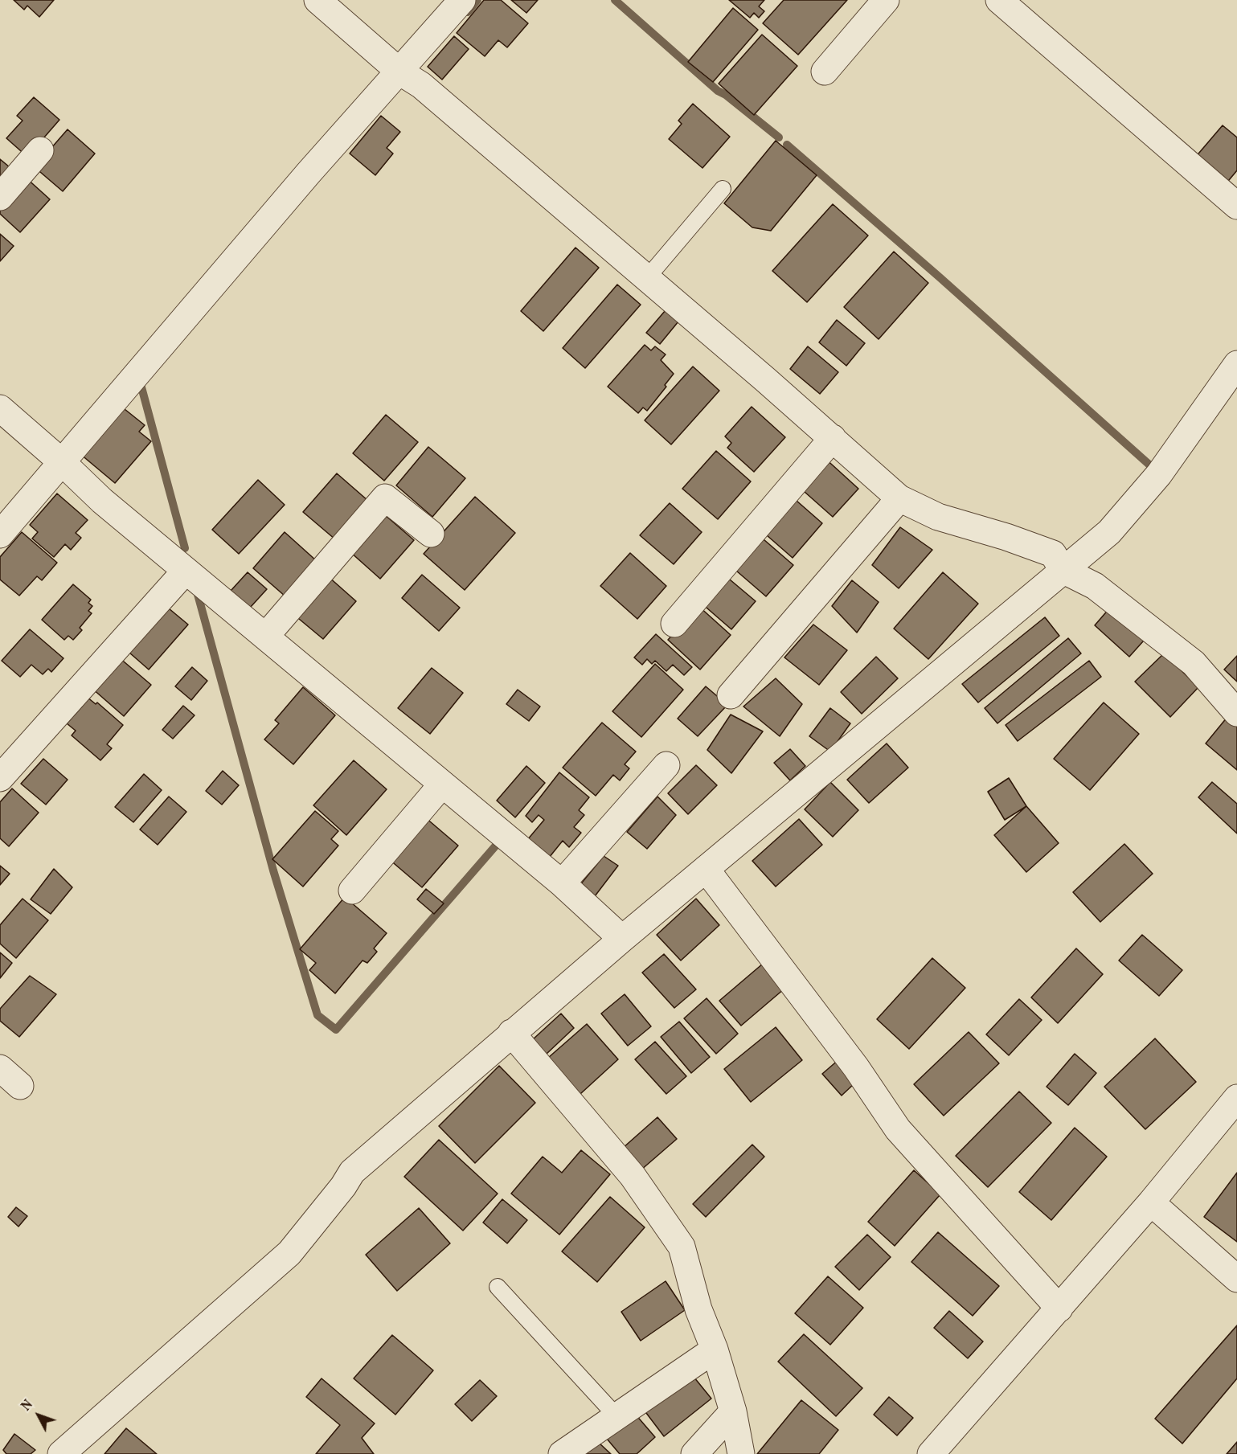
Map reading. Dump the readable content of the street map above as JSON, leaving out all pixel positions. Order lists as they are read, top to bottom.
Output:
{
  "north": "top left"
}
